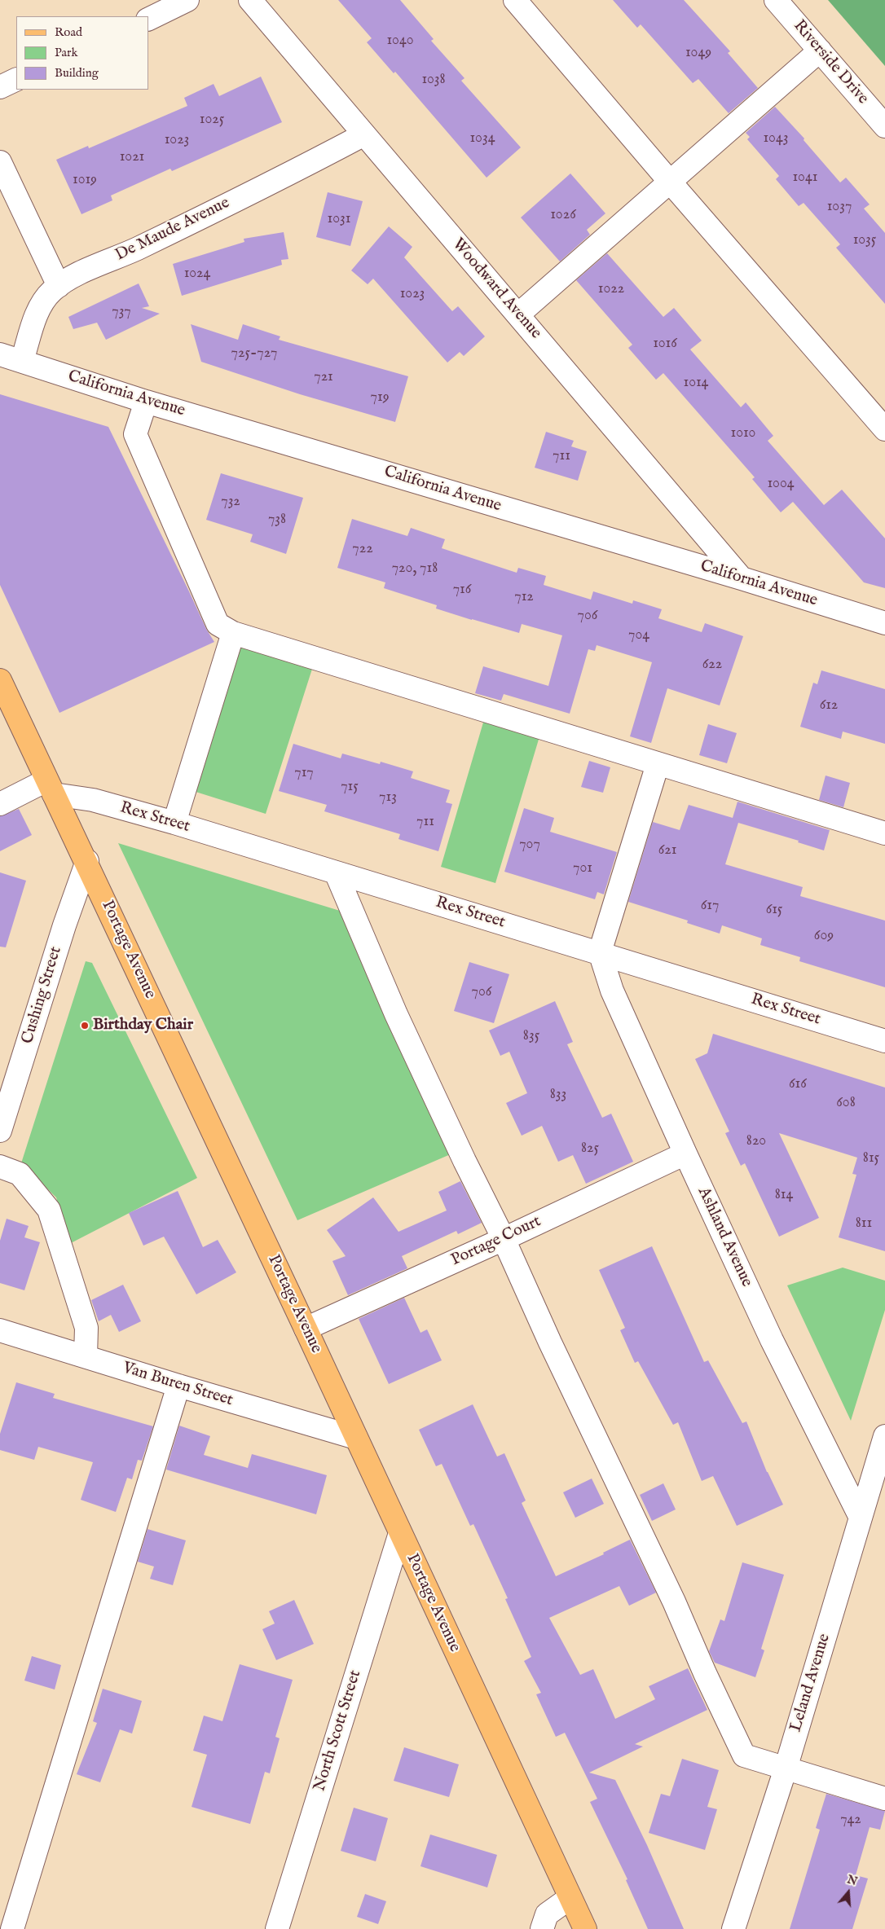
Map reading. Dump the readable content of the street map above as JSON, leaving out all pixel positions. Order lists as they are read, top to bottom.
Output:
{
  "streets": {
    "main road": ["Portage Avenue"],
    "street": [
      "Riverside Drive",
      "De Maude Avenue",
      "Woodward Avenue",
      "California Avenue",
      "Rex Street",
      "Cushing Street",
      "Ashland Avenue",
      "Portage Court",
      "Van Buren Street",
      "Leland Avenue",
      "North Scott Street"
    ]
  },
  "crossings": [
    ["De Maude Avenue", "Woodward Avenue"],
    ["De Maude Avenue", "California Avenue"],
    ["Woodward Avenue", "California Avenue"],
    ["Rex Street", "Portage Avenue"],
    ["Rex Street", "Ashland Avenue"],
    ["Portage Avenue", "Cushing Street"],
    ["Portage Avenue", "Portage Court"],
    ["Portage Avenue", "Van Buren Street"],
    ["Portage Avenue", "North Scott Street"],
    ["Ashland Avenue", "Portage Court"],
    ["Ashland Avenue", "Leland Avenue"]
  ],
  "places": ["Birthday Chair"],
  "house_numbers": [
    "1040",
    "1049",
    "1038",
    "1025",
    "1034",
    "1043",
    "1023",
    "1021",
    "1041",
    "1019",
    "1037",
    "1026",
    "1031",
    "1035",
    "1024",
    "1022",
    "1023",
    "737",
    "1016",
    "725-727",
    "721",
    "1014",
    "719",
    "1010",
    "711",
    "1004",
    "732",
    "738",
    "722",
    "720, 718",
    "716",
    "712",
    "706",
    "704",
    "622",
    "612",
    "717",
    "715",
    "713",
    "711",
    "707",
    "621",
    "701",
    "617",
    "615",
    "609",
    "706",
    "835",
    "616",
    "833",
    "608",
    "820",
    "825",
    "815",
    "814",
    "811",
    "742"
  ],
  "legend": ["Road", "Park", "Building"],
  "north": "top"
}
